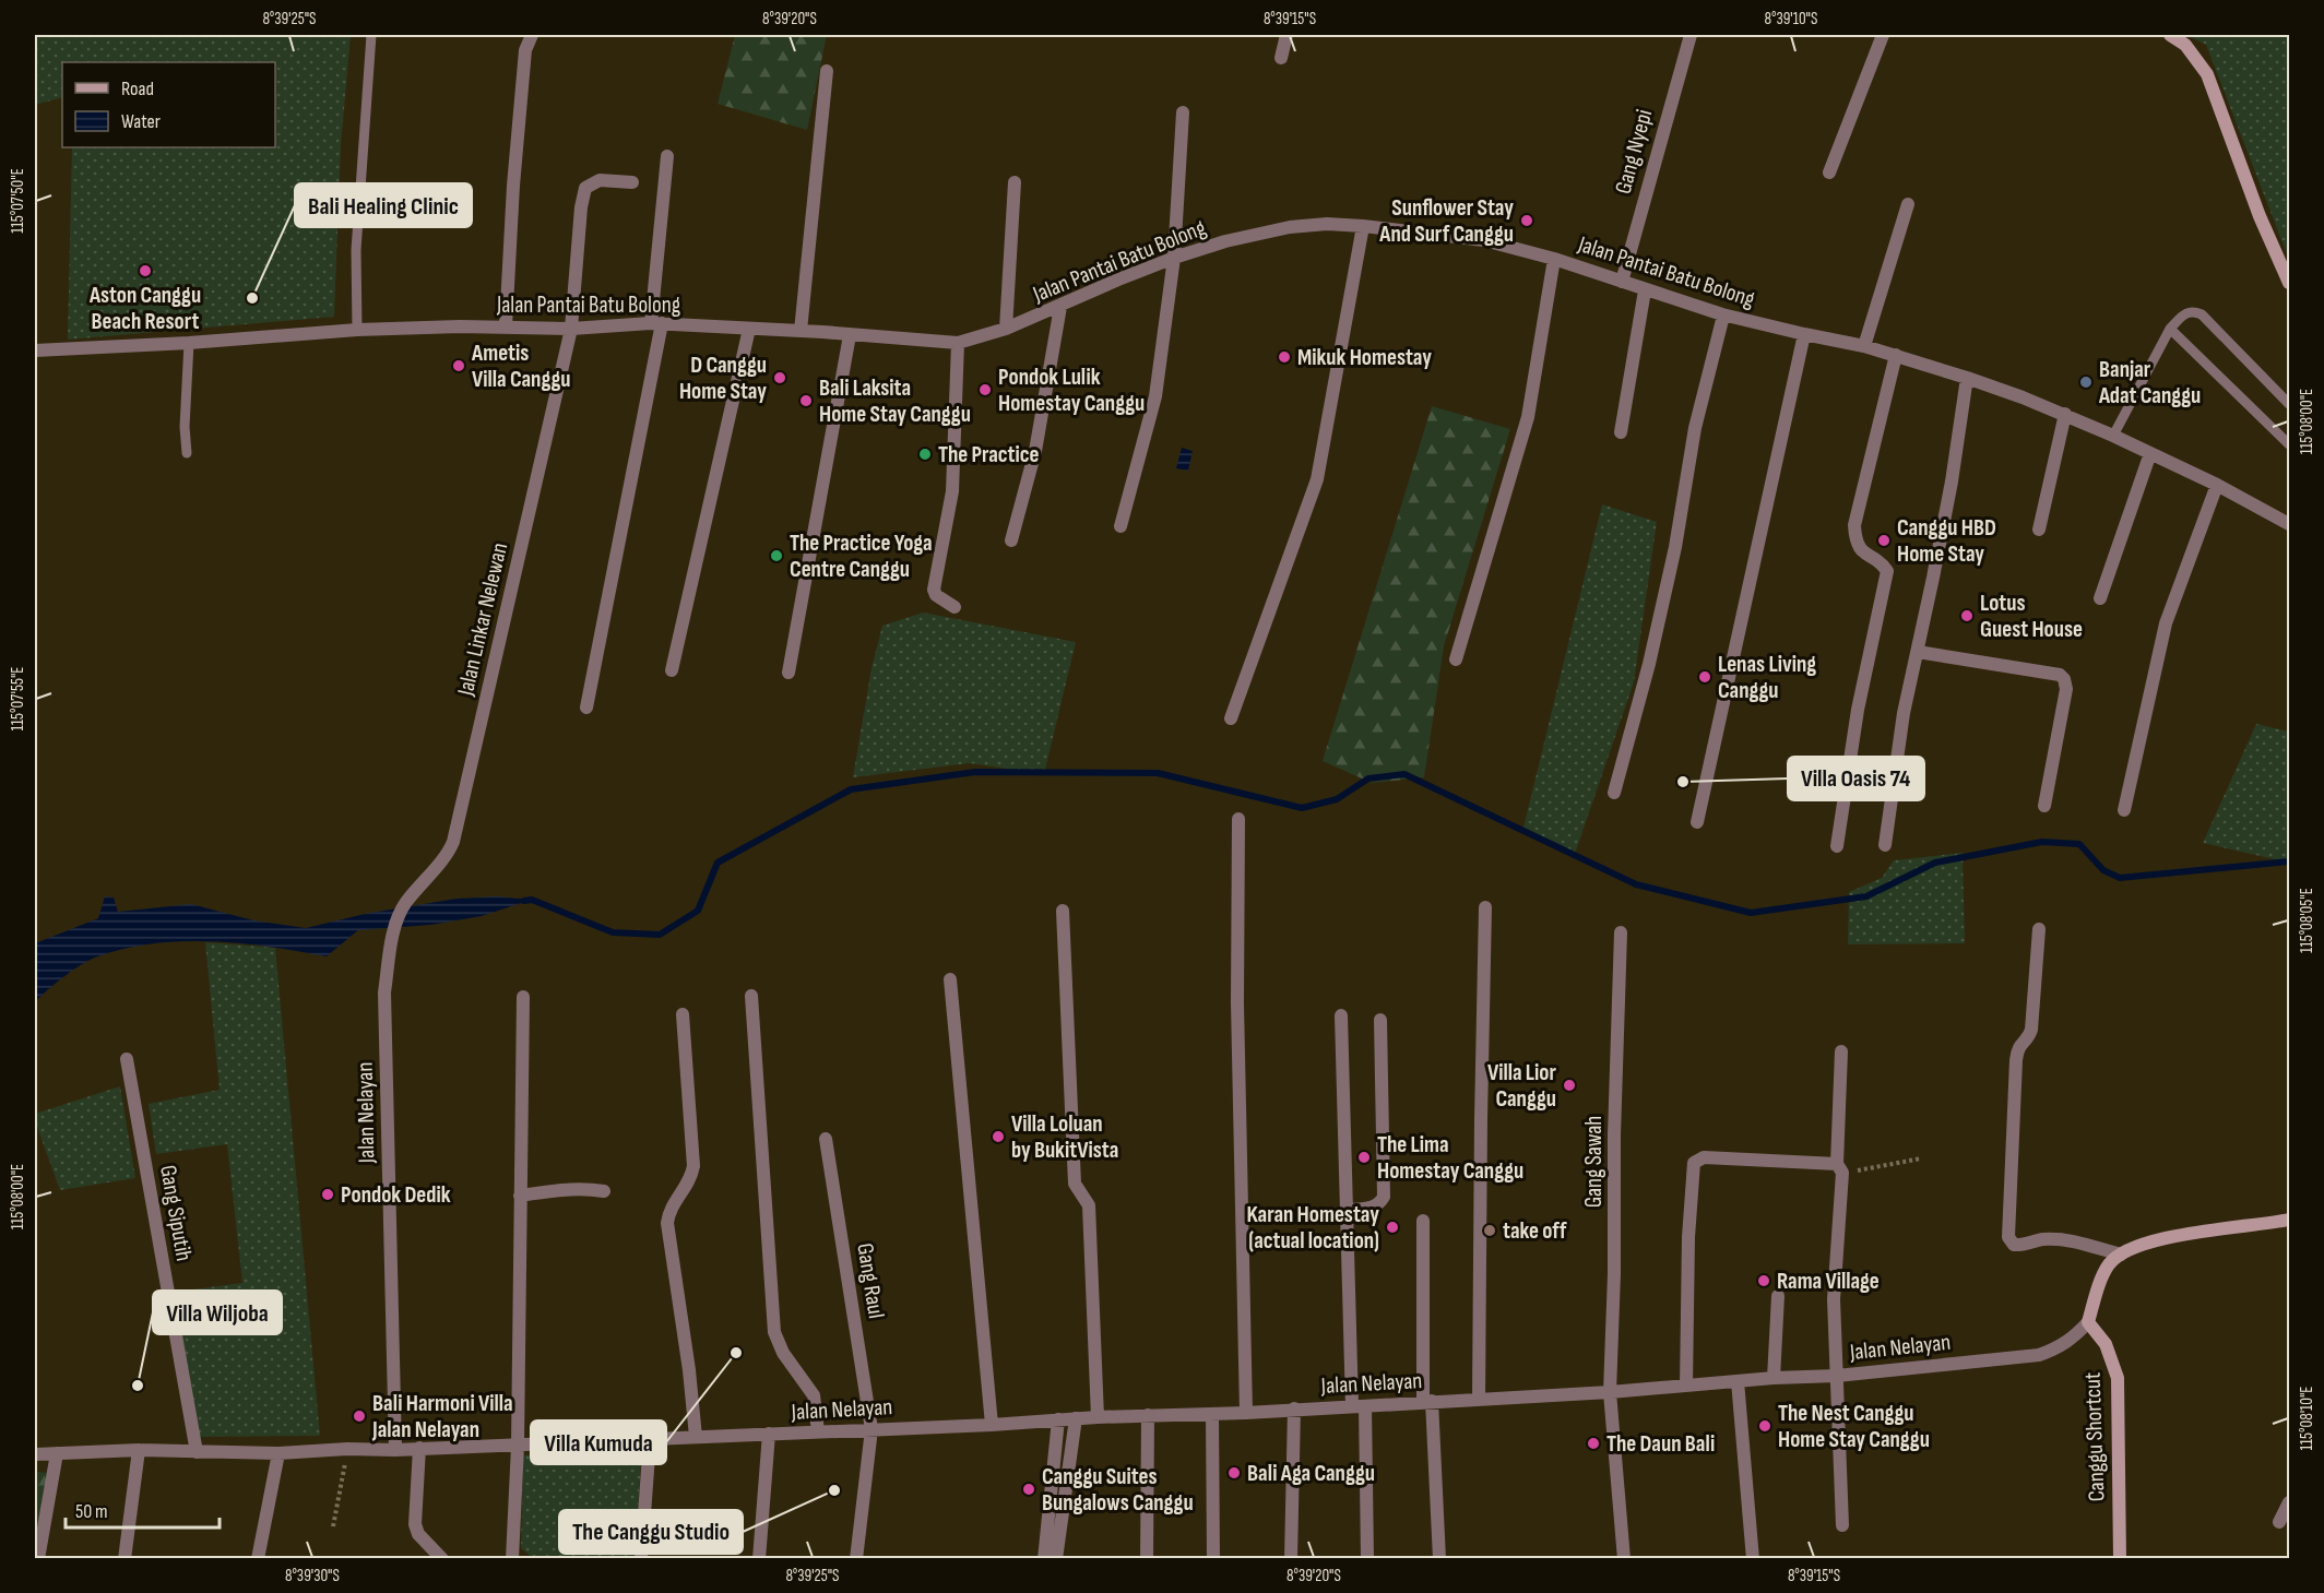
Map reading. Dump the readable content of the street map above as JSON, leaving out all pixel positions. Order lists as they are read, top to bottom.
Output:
{
  "streets": {
    "street": [
      "Gang Nyepi",
      "Jalan Pantai Batu Bolong",
      "Jalan Linkar Nelewan",
      "Jalan Nelayan",
      "Gang Sawah",
      "Gang Siputih",
      "Gang Raul",
      "Canggu Shortcut"
    ]
  },
  "crossings": [
    ["Gang Nyepi", "Jalan Pantai Batu Bolong"],
    ["Jalan Pantai Batu Bolong", "Jalan Linkar Nelewan"],
    ["Jalan Linkar Nelewan", "Jalan Nelayan"],
    ["Jalan Nelayan", "Gang Sawah"],
    ["Jalan Nelayan", "Gang Siputih"],
    ["Jalan Nelayan", "Gang Raul"],
    ["Jalan Nelayan", "Canggu Shortcut"]
  ],
  "places": [
    "Sunflower Stay And Surf Canggu",
    "Aston Canggu Beach Resort",
    "Bali Healing Clinic",
    "Mikuk Homestay",
    "Ametis Villa Canggu",
    "D Canggu Home Stay",
    "Banjar Adat Canggu",
    "Pondok Lulik Homestay Canggu",
    "Bali Laksita Home Stay Canggu",
    "The Practice",
    "Canggu HBD Home Stay",
    "The Practice Yoga Centre Canggu",
    "Lotus Guest House",
    "Lenas Living Canggu",
    "Villa Oasis 74",
    "Villa Lior Canggu",
    "Villa Loluan by BukitVista",
    "The Lima Homestay Canggu",
    "Pondok Dedik",
    "Karan Homestay (actual location)",
    "take off",
    "Rama Village",
    "Villa Kumuda",
    "Villa Wiljoba",
    "Bali Harmoni Villa Jalan Nelayan",
    "The Nest Canggu Home Stay Canggu",
    "The Daun Bali",
    "Bali Aga Canggu",
    "Canggu Suites Bungalows Canggu",
    "The Canggu Studio"
  ],
  "legend": ["Road", "Water"],
  "scale_bar": "50 m",
  "coordinates": [
    "8°39'25\"S",
    "8°39'20\"S",
    "8°39'15\"S",
    "8°39'10\"S",
    "115°07'50\"E",
    "115°08'00\"E",
    "115°07'55\"E",
    "115°08'05\"E",
    "115°08'10\"E",
    "8°39'30\"S"
  ]
}
